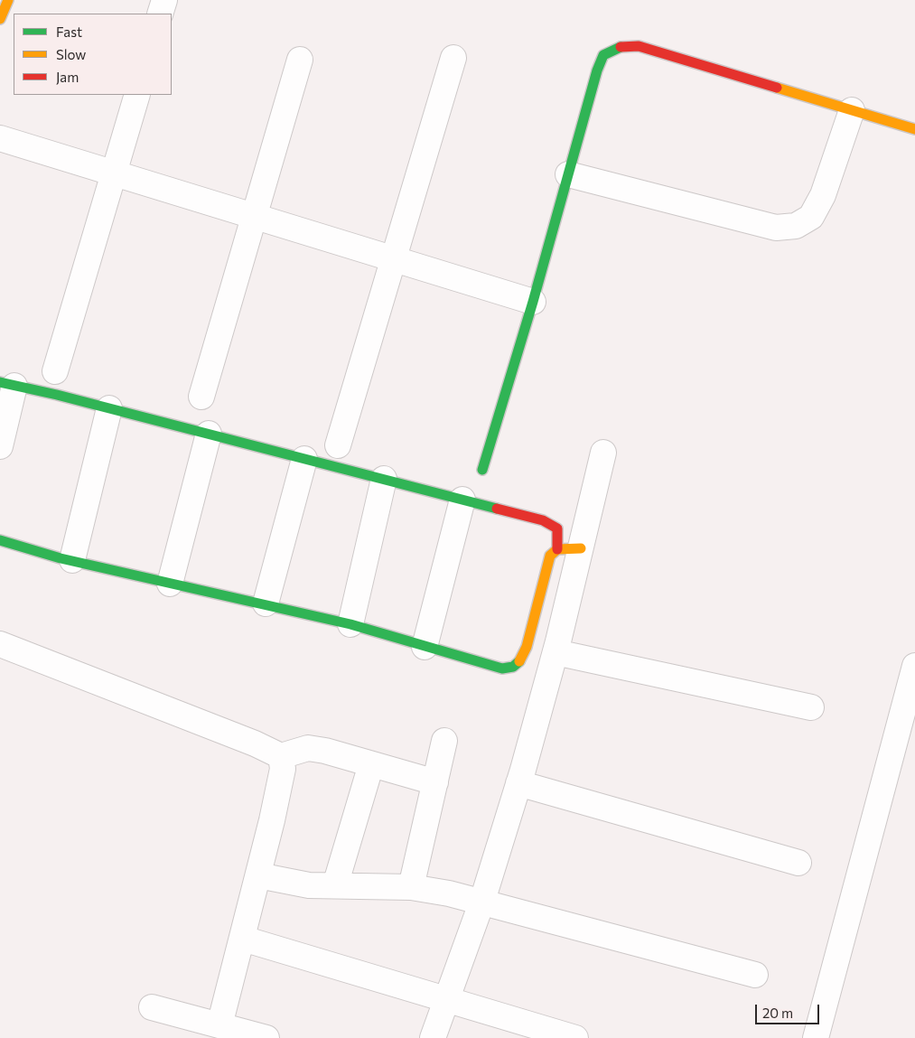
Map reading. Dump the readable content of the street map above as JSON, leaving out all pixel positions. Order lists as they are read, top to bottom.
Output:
{
  "legend": ["Fast", "Slow", "Jam"],
  "scale_bar": "20 m"
}
